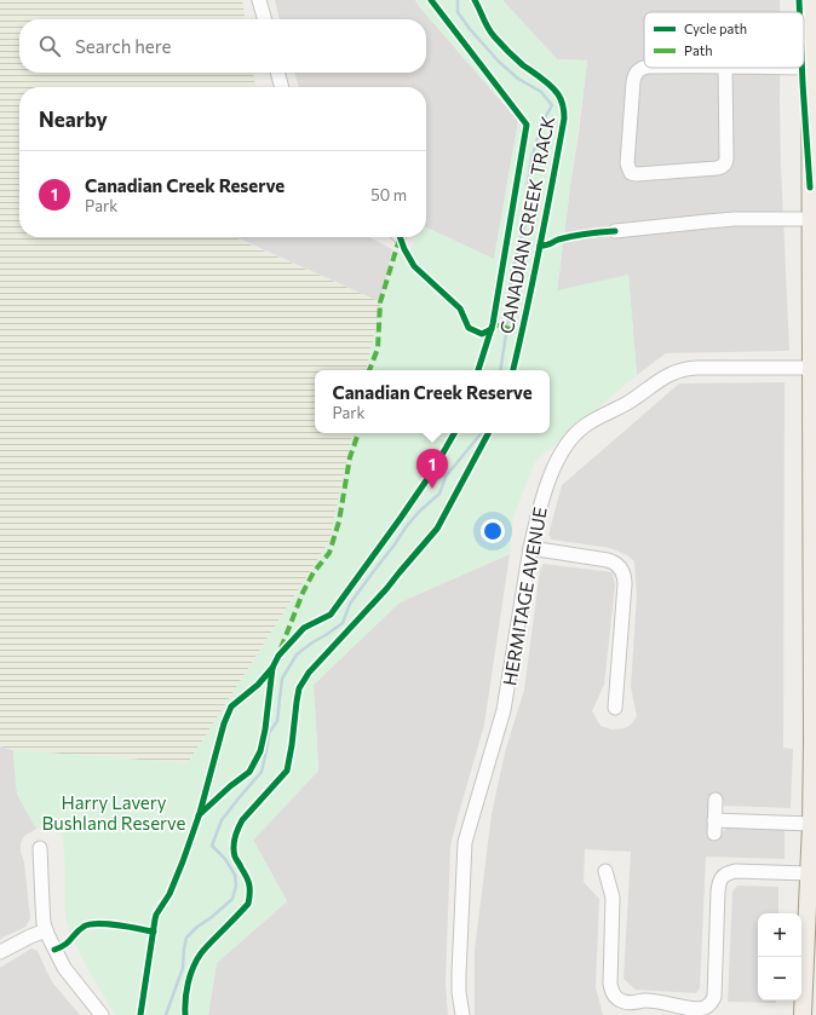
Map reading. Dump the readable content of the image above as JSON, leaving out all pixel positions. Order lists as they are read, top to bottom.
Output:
{
  "streets": {
    "street": ["HERMITAGE AVENUE"],
    "cycle path": ["CANADIAN CREEK TRACK"]
  },
  "parks": ["Harry Lavery Bushland Reserve"],
  "legend": ["Cycle path", "Path"],
  "page": {
    "search": "Search here",
    "heading": "Nearby",
    "list": [
      {
        "mark": "1",
        "name": "Canadian Creek Reserve",
        "note": "Park",
        "value": "50 m"
      }
    ],
    "popup": ["Canadian Creek Reserve", "Park"],
    "pins": "1",
    "map_buttons": ["+", "−"]
  }
}
